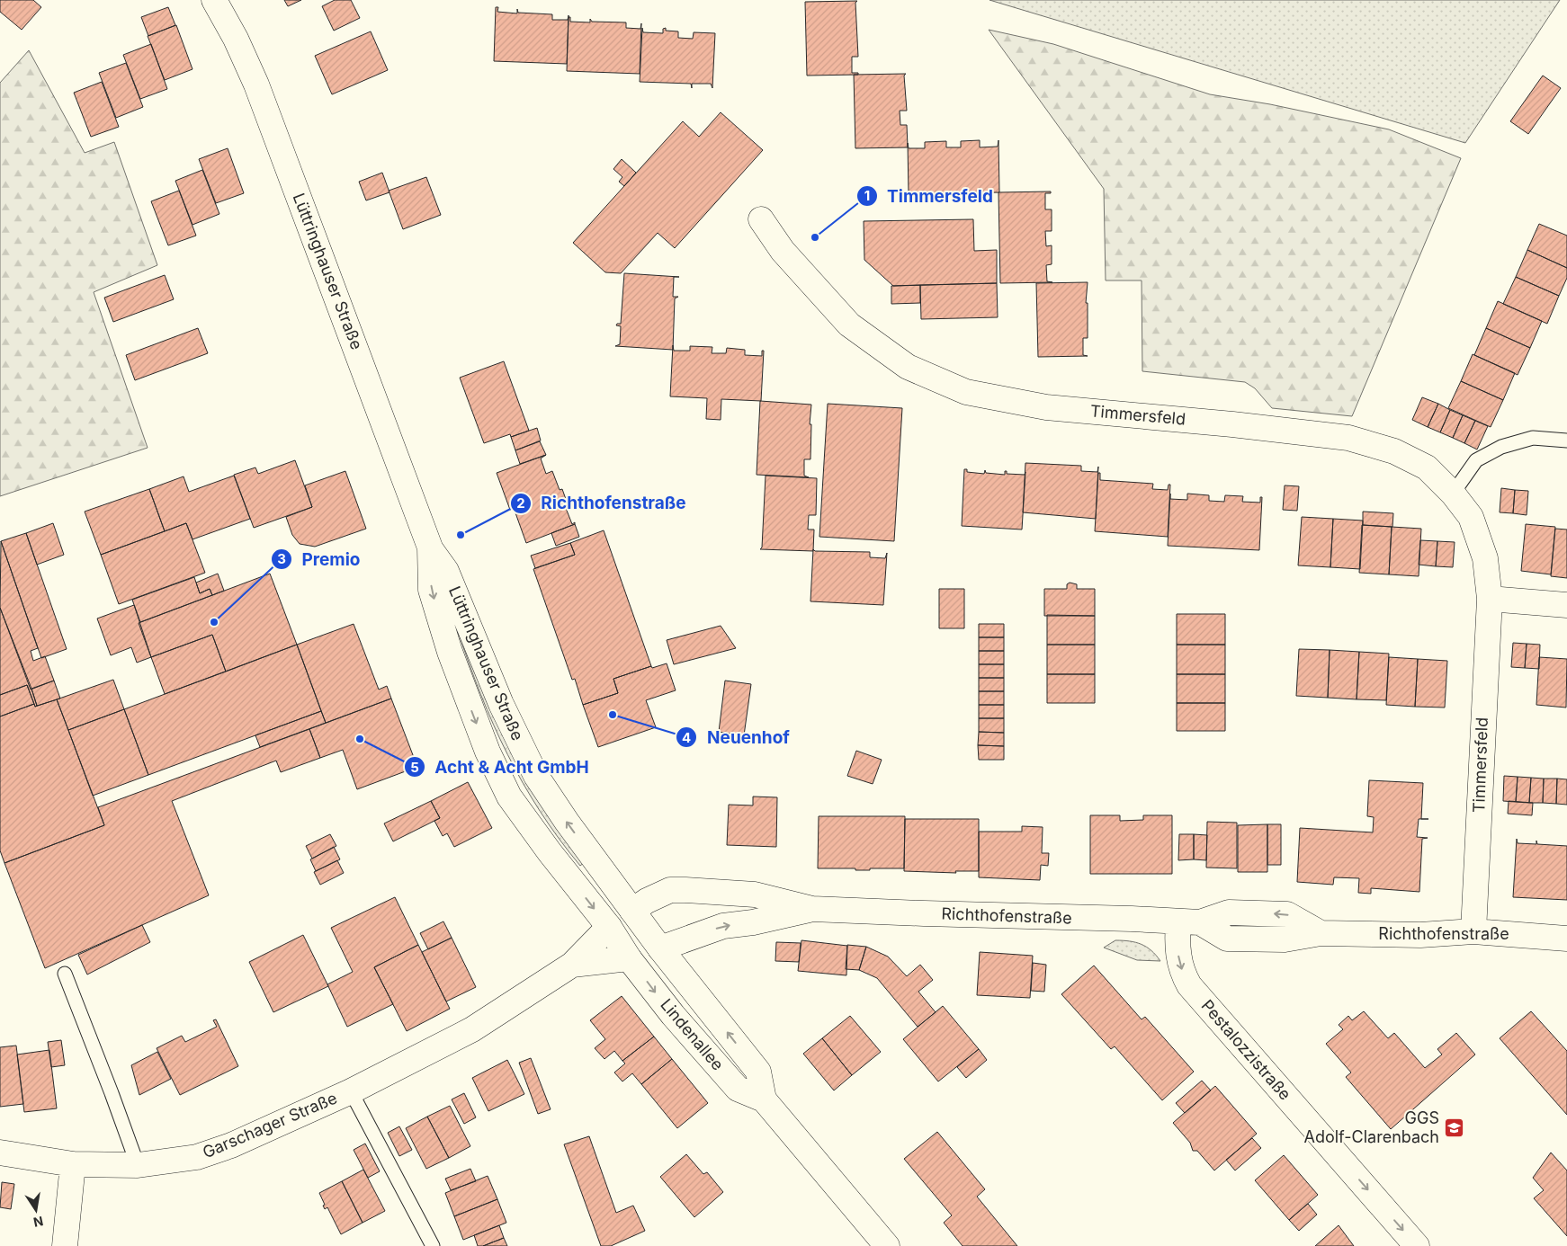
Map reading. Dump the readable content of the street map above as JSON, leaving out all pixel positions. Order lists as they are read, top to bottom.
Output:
{
  "streets": {
    "street": [
      "Lüttringhauser Straße",
      "Timmersfeld",
      "Richthofenstraße",
      "Lindenallee",
      "Pestalozzistraße",
      "Garschager Straße"
    ]
  },
  "crossings": [
    ["Lüttringhauser Straße", "Richthofenstraße"],
    ["Lüttringhauser Straße", "Lindenallee"],
    ["Lüttringhauser Straße", "Garschager Straße"],
    ["Timmersfeld", "Richthofenstraße"],
    ["Richthofenstraße", "Lindenallee"],
    ["Richthofenstraße", "Pestalozzistraße"],
    ["Richthofenstraße", "Garschager Straße"],
    ["Lindenallee", "Garschager Straße"]
  ],
  "one_way": ["Pestalozzistraße"],
  "places": {
    "other": [
      "Timmersfeld",
      "Richthofenstraße",
      "Premio",
      "Neuenhof",
      "Acht & Acht GmbH"
    ],
    "school or university": ["GGS Adolf-Clarenbach"]
  },
  "north": "bottom"
}
